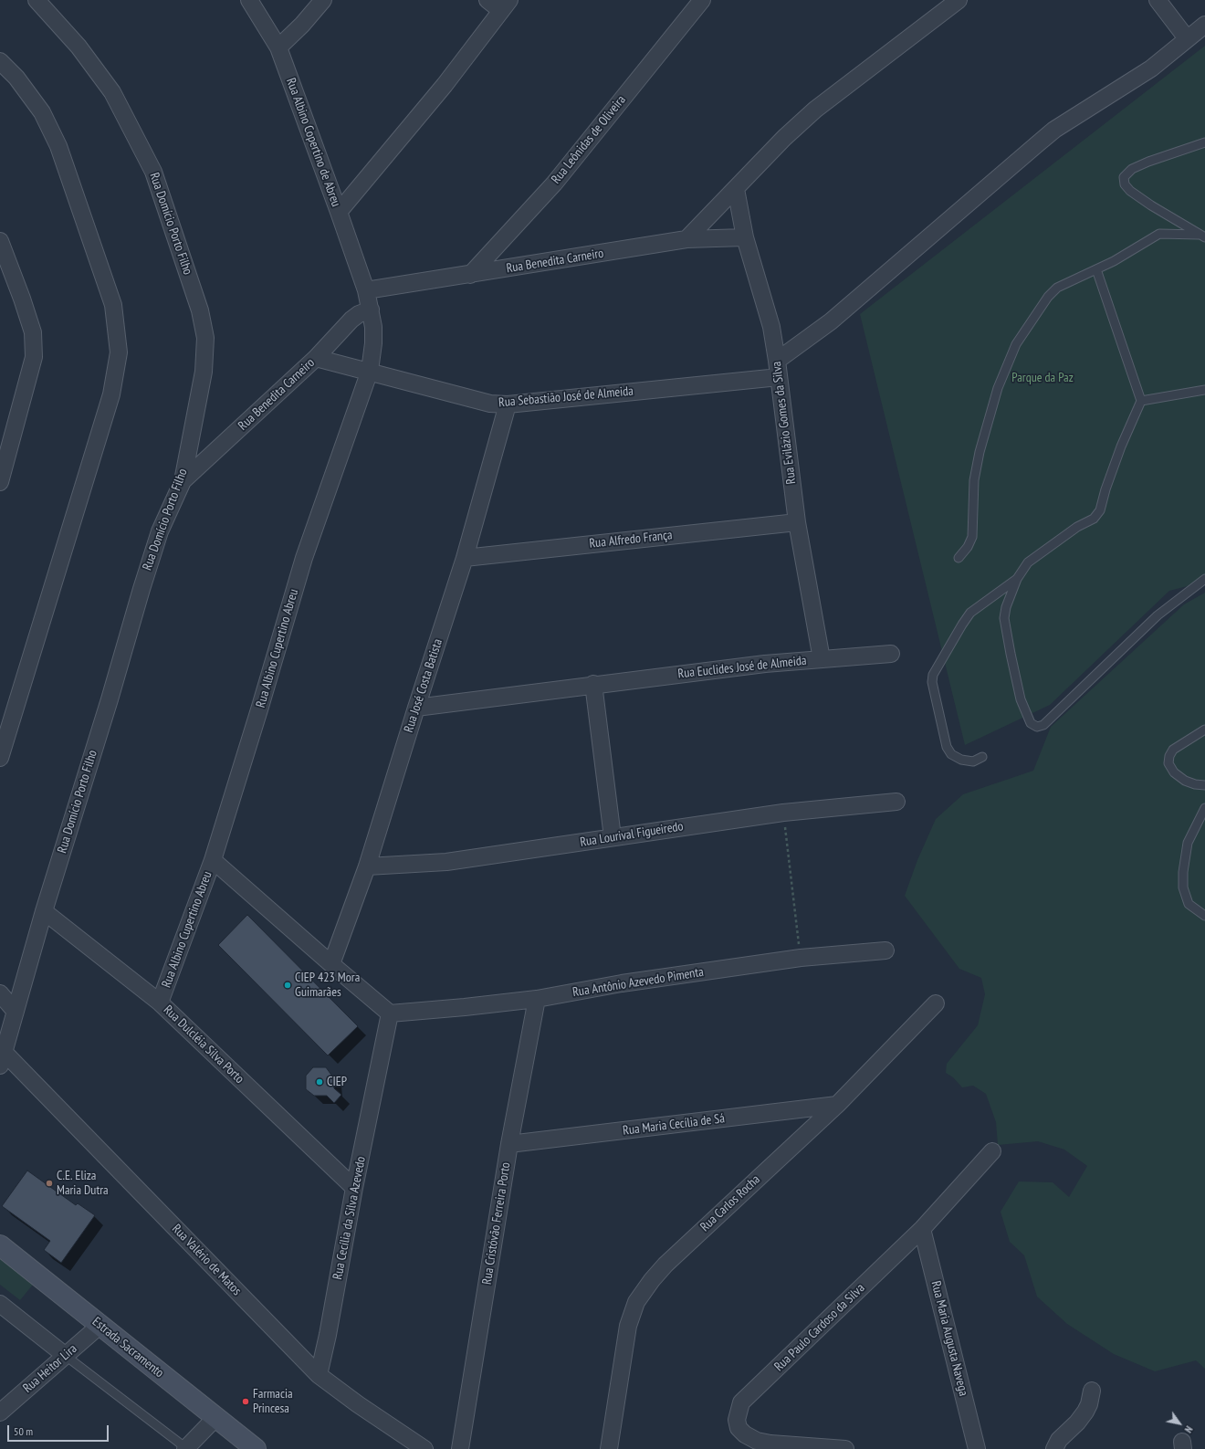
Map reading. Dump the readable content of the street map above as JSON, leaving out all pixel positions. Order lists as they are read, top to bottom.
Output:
{
  "streets": {
    "main road": ["Estrada Sacramento"],
    "street": [
      "Rua Leônidas de Oliveira",
      "Rua Albino Copertino de Abreu",
      "Rua Domício Porto Filho",
      "Rua Benedita Carneiro",
      "Rua Sebastião José de Almeida",
      "Rua Evilázio Gomes da Silva",
      "Rua Alfredo França",
      "Rua Albino Cupertino Abreu",
      "Rua Euclides José de Almeida",
      "Rua José Costa Batista",
      "Rua Lourival Figueiredo",
      "Rua Antônio Azevedo Pimenta",
      "Rua Dulcléia Silva Porto",
      "Rua Maria Cecília de Sá",
      "Rua Carlos Rocha",
      "Rua Cecília da Silva Azevedo",
      "Rua Cristóvão Ferreira Porto",
      "Rua Valério de Matos",
      "Rua Paulo Cardoso da Silva",
      "Rua Maria Augusta Navega",
      "Rua Heitor Lira"
    ]
  },
  "crossings": [
    ["Rua Leônidas de Oliveira", "Rua Benedita Carneiro"],
    ["Rua Albino Copertino de Abreu", "Rua Benedita Carneiro"],
    ["Rua Albino Copertino de Abreu", "Rua Albino Cupertino Abreu"],
    ["Rua Domício Porto Filho", "Rua Benedita Carneiro"],
    ["Rua Domício Porto Filho", "Rua Dulcléia Silva Porto"],
    ["Rua Domício Porto Filho", "Rua Valério de Matos"],
    ["Rua Benedita Carneiro", "Rua Sebastião José de Almeida"],
    ["Rua Benedita Carneiro", "Rua Evilázio Gomes da Silva"],
    ["Rua Benedita Carneiro", "Rua Albino Cupertino Abreu"],
    ["Rua Sebastião José de Almeida", "Rua Evilázio Gomes da Silva"],
    ["Rua Sebastião José de Almeida", "Rua Albino Cupertino Abreu"],
    ["Rua Sebastião José de Almeida", "Rua José Costa Batista"],
    ["Rua Evilázio Gomes da Silva", "Rua Alfredo França"],
    ["Rua Evilázio Gomes da Silva", "Rua Euclides José de Almeida"],
    ["Rua Alfredo França", "Rua José Costa Batista"],
    ["Rua Albino Cupertino Abreu", "Rua Dulcléia Silva Porto"],
    ["Rua Euclides José de Almeida", "Rua José Costa Batista"],
    ["Rua José Costa Batista", "Rua Lourival Figueiredo"],
    ["Rua Antônio Azevedo Pimenta", "Rua Cecília da Silva Azevedo"],
    ["Rua Antônio Azevedo Pimenta", "Rua Cristóvão Ferreira Porto"],
    ["Rua Dulcléia Silva Porto", "Rua Cecília da Silva Azevedo"],
    ["Rua Maria Cecília de Sá", "Rua Carlos Rocha"],
    ["Rua Maria Cecília de Sá", "Rua Cristóvão Ferreira Porto"],
    ["Rua Cecília da Silva Azevedo", "Rua Valério de Matos"],
    ["Rua Paulo Cardoso da Silva", "Rua Maria Augusta Navega"],
    ["Estrada Sacramento", "Rua Heitor Lira"]
  ],
  "parks": ["Parque da Paz"],
  "places": [
    "CIEP 423 Mora Guimarães",
    "CIEP",
    "C.E. Eliza Maria Dutra",
    "Farmacia Princesa"
  ],
  "scale_bar": "50 m",
  "north": "bottom right"
}
